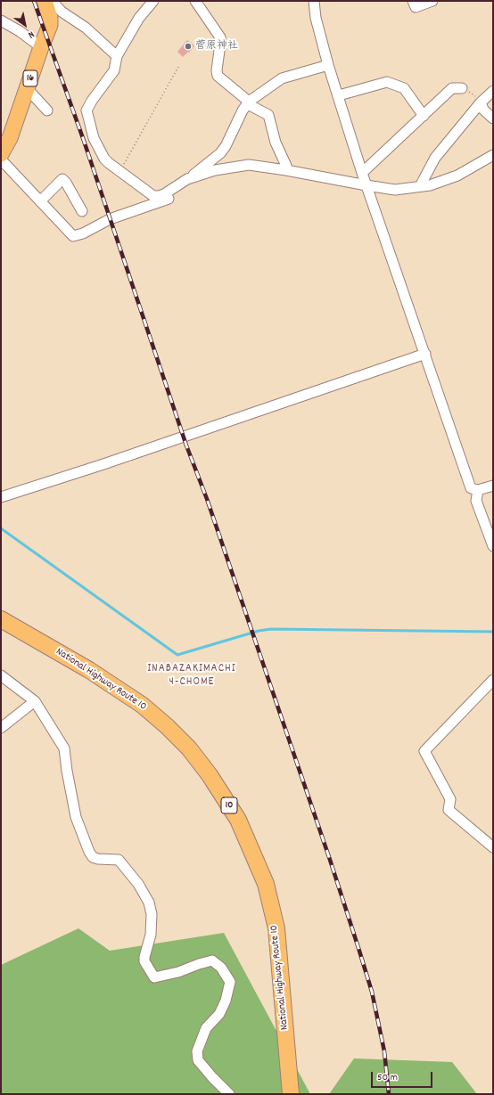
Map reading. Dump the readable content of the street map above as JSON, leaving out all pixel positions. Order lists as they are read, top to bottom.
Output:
{
  "streets": {
    "highway": ["National Highway Route 10", "10"],
    "main road": ["16"]
  },
  "districts": ["INABAZAKIMACHI 4-CHOME"],
  "places": ["菅原神社"],
  "scale_bar": "50 m",
  "north": "bottom right"
}
